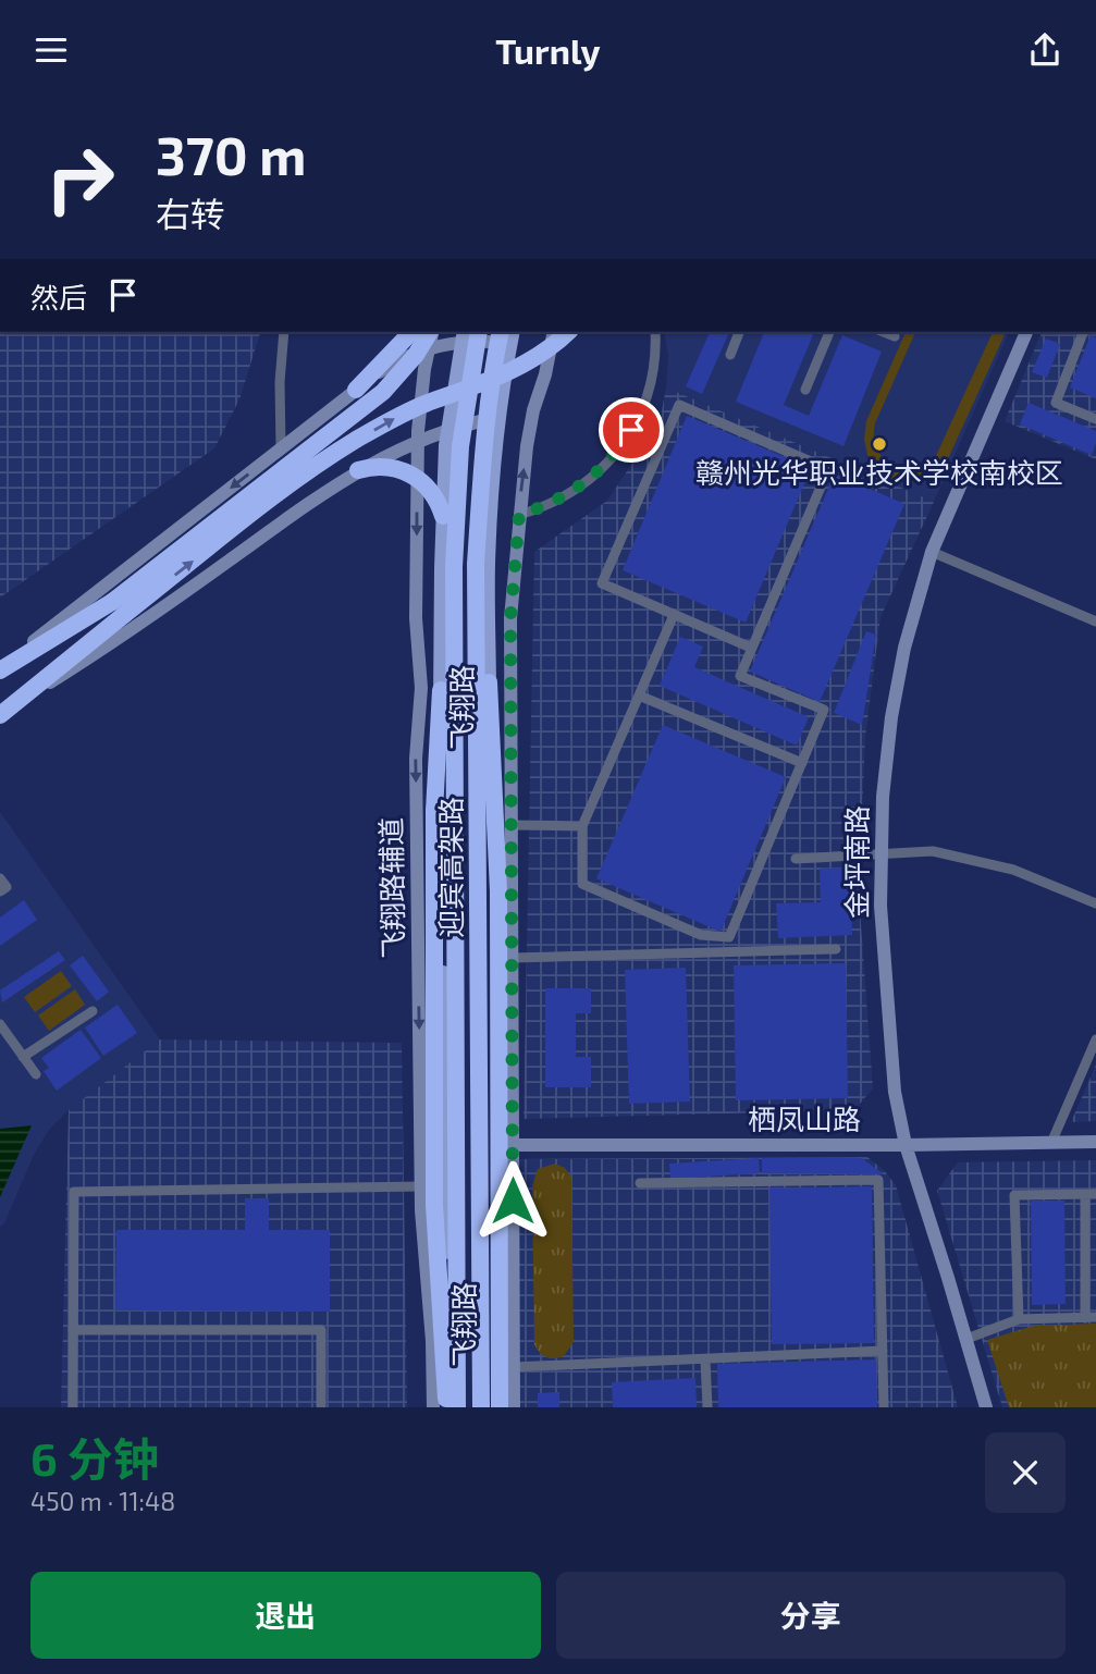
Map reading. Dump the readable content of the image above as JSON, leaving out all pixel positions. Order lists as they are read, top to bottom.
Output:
{
  "streets": {
    "highway": ["迎宾高架路"],
    "main road": ["飞翔路"],
    "street": ["金坪南路", "飞翔路辅道", "栖凤山路"]
  },
  "crossings": [
    ["飞翔路", "迎宾高架路"],
    ["金坪南路", "栖凤山路"]
  ],
  "places": ["赣州光华职业技术学校南校区"],
  "page": {
    "header": "Turnly",
    "turn": ["370 m", "右转"],
    "then": "然后",
    "heading": ["6 分钟", "450 m · 11:48"],
    "buttons": ["退出", "分享"]
  }
}
